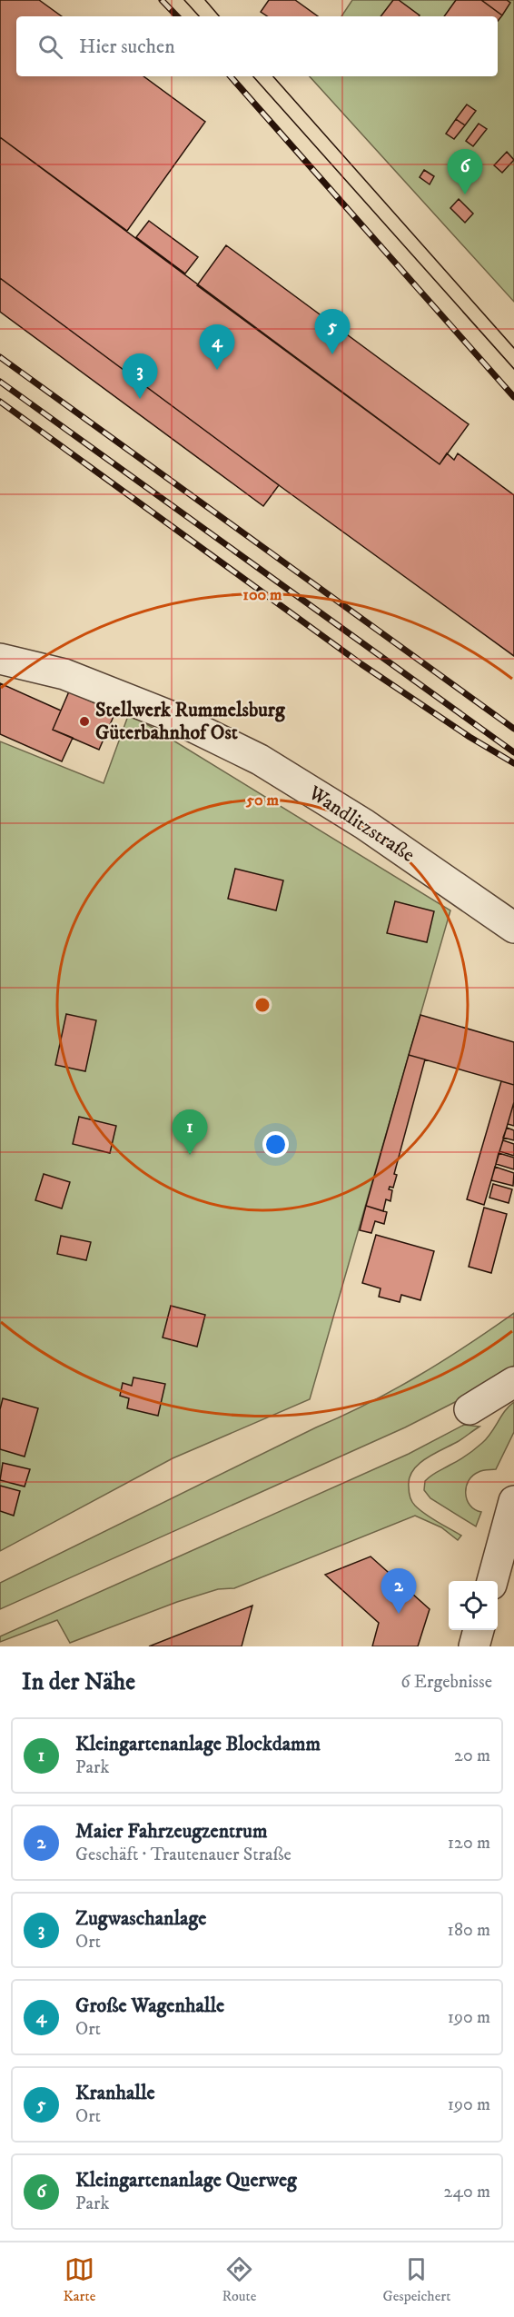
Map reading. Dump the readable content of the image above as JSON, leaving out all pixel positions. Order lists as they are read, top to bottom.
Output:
{
  "streets": {
    "street": ["Wandlitzstraße"]
  },
  "places": ["Stellwerk Rummelsburg Güterbahnhof Ost"],
  "page": {
    "search": "Hier suchen",
    "pins": [
      "6",
      "5",
      "4",
      "3",
      "1",
      "2"
    ],
    "heading": ["In der Nähe", "6 Ergebnisse"],
    "list": [
      {
        "mark": "1",
        "name": "Kleingartenanlage Blockdamm",
        "note": "Park",
        "value": "20 m"
      },
      {
        "mark": "2",
        "name": "Maier Fahrzeugzentrum",
        "note": "Geschäft · Trautenauer Straße",
        "value": "120 m"
      },
      {
        "mark": "3",
        "name": "Zugwaschanlage",
        "note": "Ort",
        "value": "180 m"
      },
      {
        "mark": "4",
        "name": "Große Wagenhalle",
        "note": "Ort",
        "value": "190 m"
      },
      {
        "mark": "5",
        "name": "Kranhalle",
        "note": "Ort",
        "value": "190 m"
      },
      {
        "mark": "6",
        "name": "Kleingartenanlage Querweg",
        "note": "Park",
        "value": "240 m"
      }
    ],
    "nav": ["Karte", "Route", "Gespeichert"]
  },
  "rings": ["100 m", "50 m"]
}
